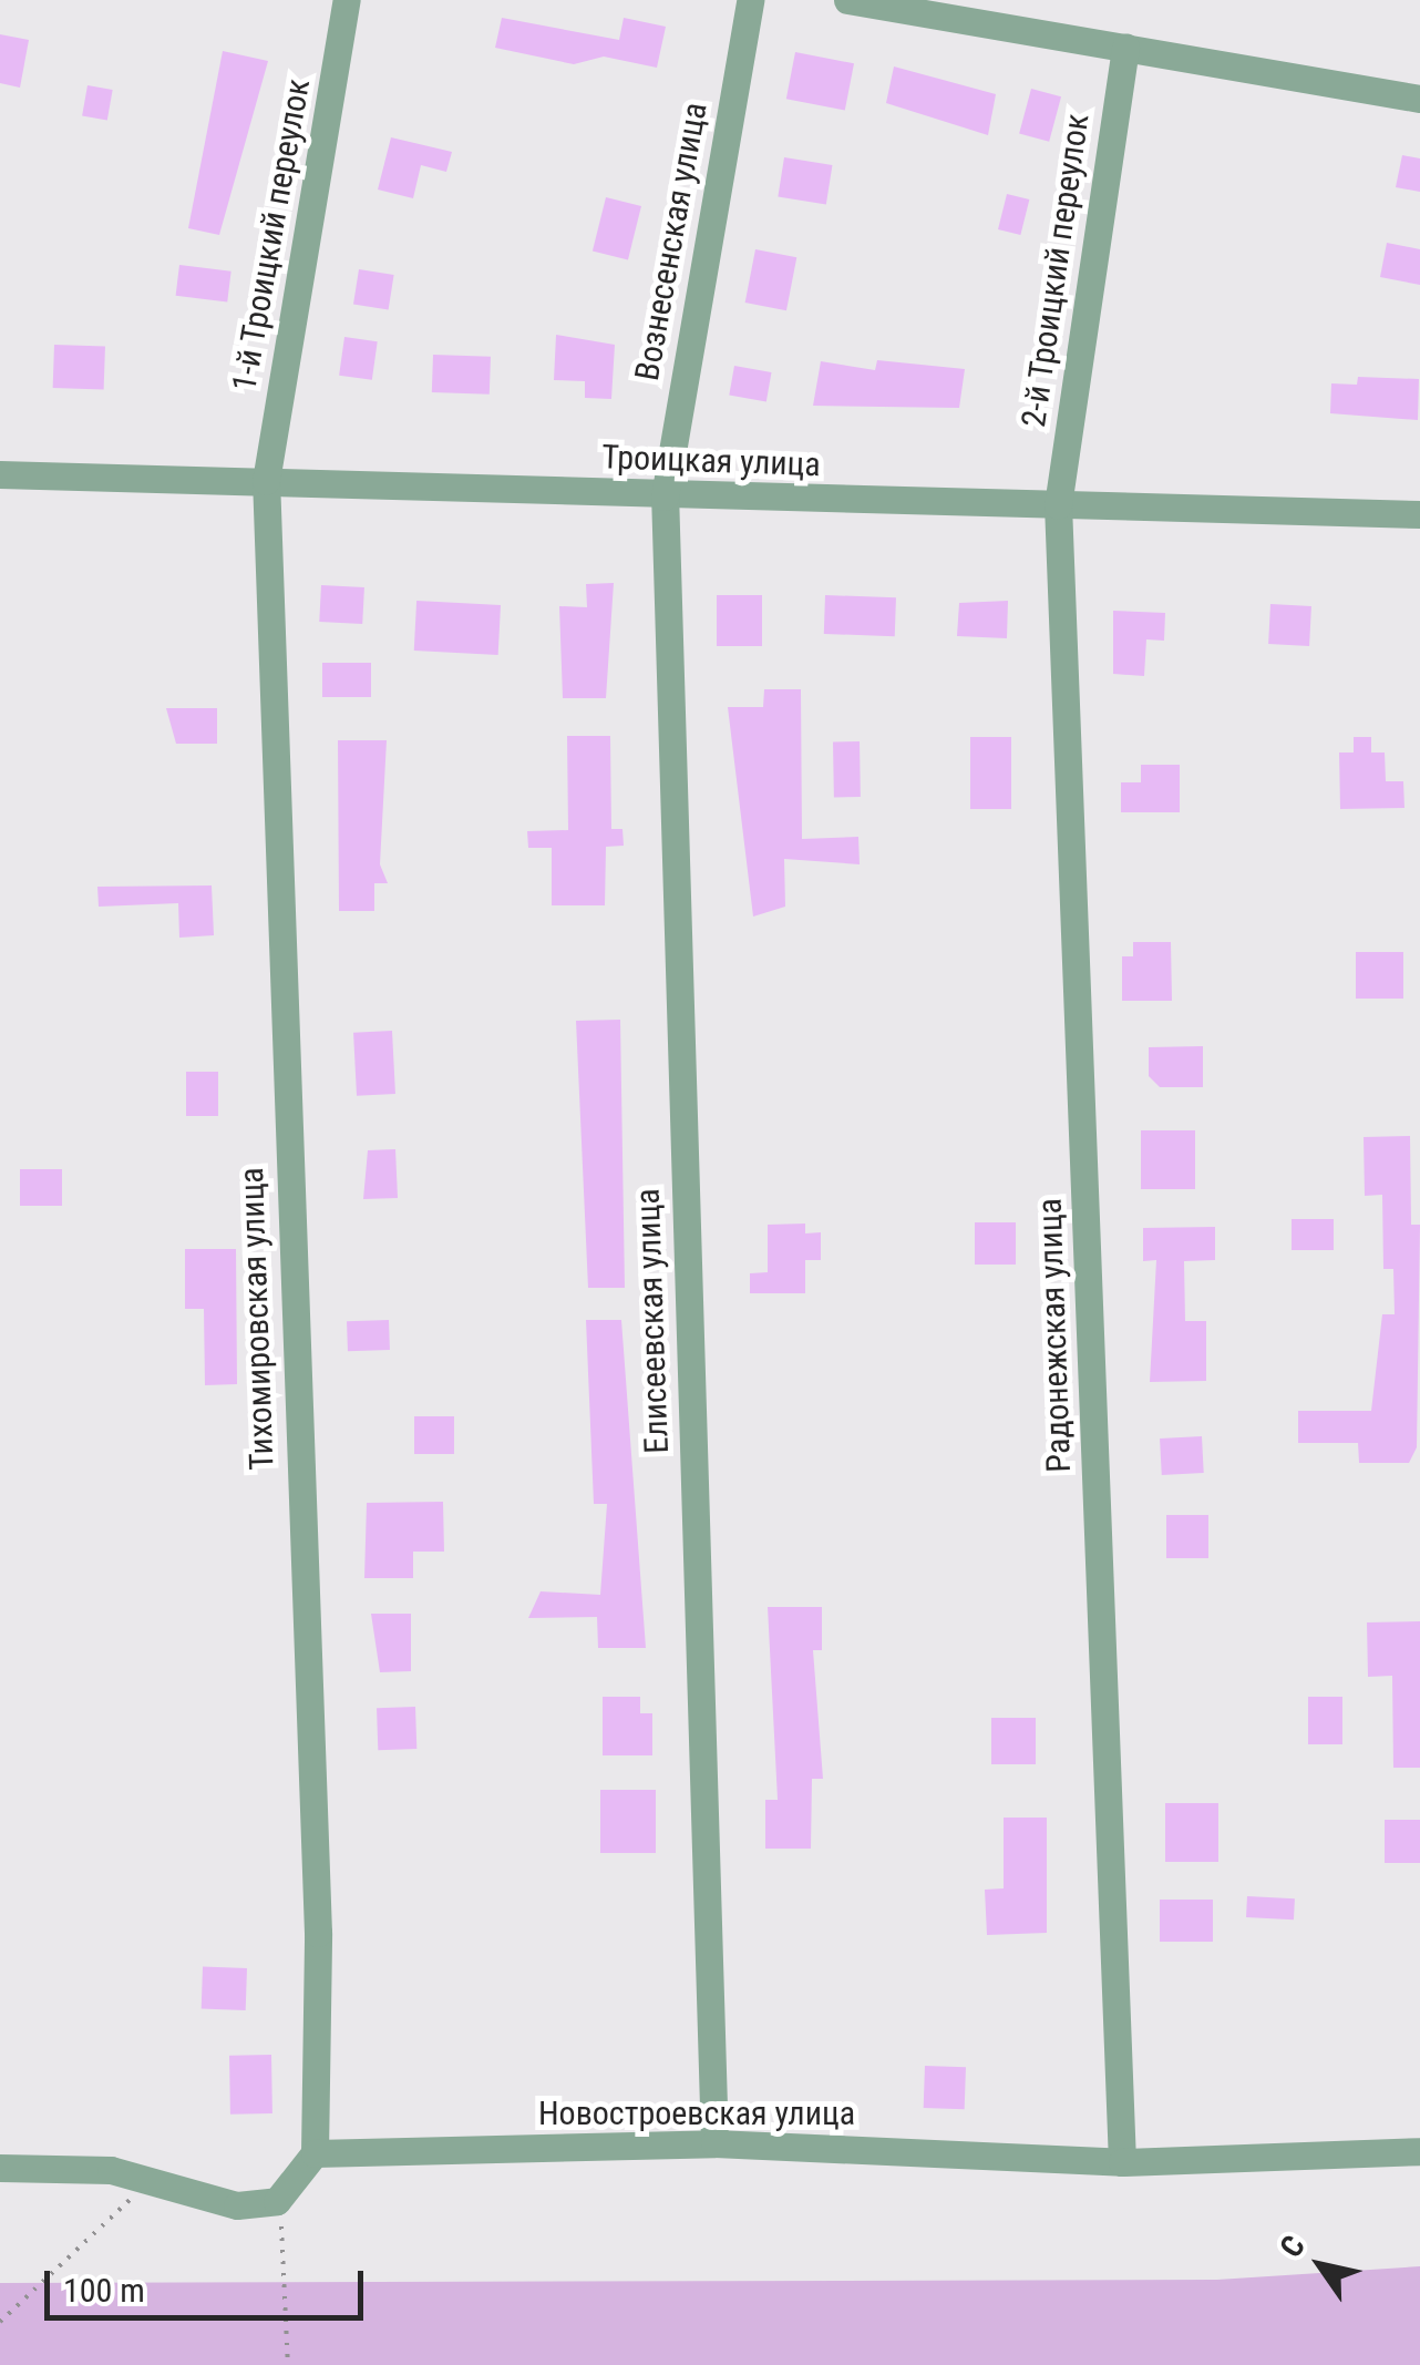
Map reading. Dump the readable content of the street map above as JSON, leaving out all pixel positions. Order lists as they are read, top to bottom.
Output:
{
  "streets": {
    "street": [
      "1-й Троицкий переулок",
      "Вознесенская улица",
      "2-й Троицкий переулок",
      "Троицкая улица",
      "Тихомировская улица",
      "Елисеевская улица",
      "Радонежская улица",
      "Новостроевская улица"
    ]
  },
  "crossings": [
    ["1-й Троицкий переулок", "Троицкая улица"],
    ["1-й Троицкий переулок", "Тихомировская улица"],
    ["Вознесенская улица", "Троицкая улица"],
    ["Вознесенская улица", "Елисеевская улица"],
    ["2-й Троицкий переулок", "Троицкая улица"],
    ["2-й Троицкий переулок", "Радонежская улица"],
    ["Троицкая улица", "Тихомировская улица"],
    ["Троицкая улица", "Елисеевская улица"],
    ["Троицкая улица", "Радонежская улица"],
    ["Тихомировская улица", "Новостроевская улица"],
    ["Елисеевская улица", "Новостроевская улица"],
    ["Радонежская улица", "Новостроевская улица"]
  ],
  "scale_bar": "100 m",
  "north": "top left"
}
